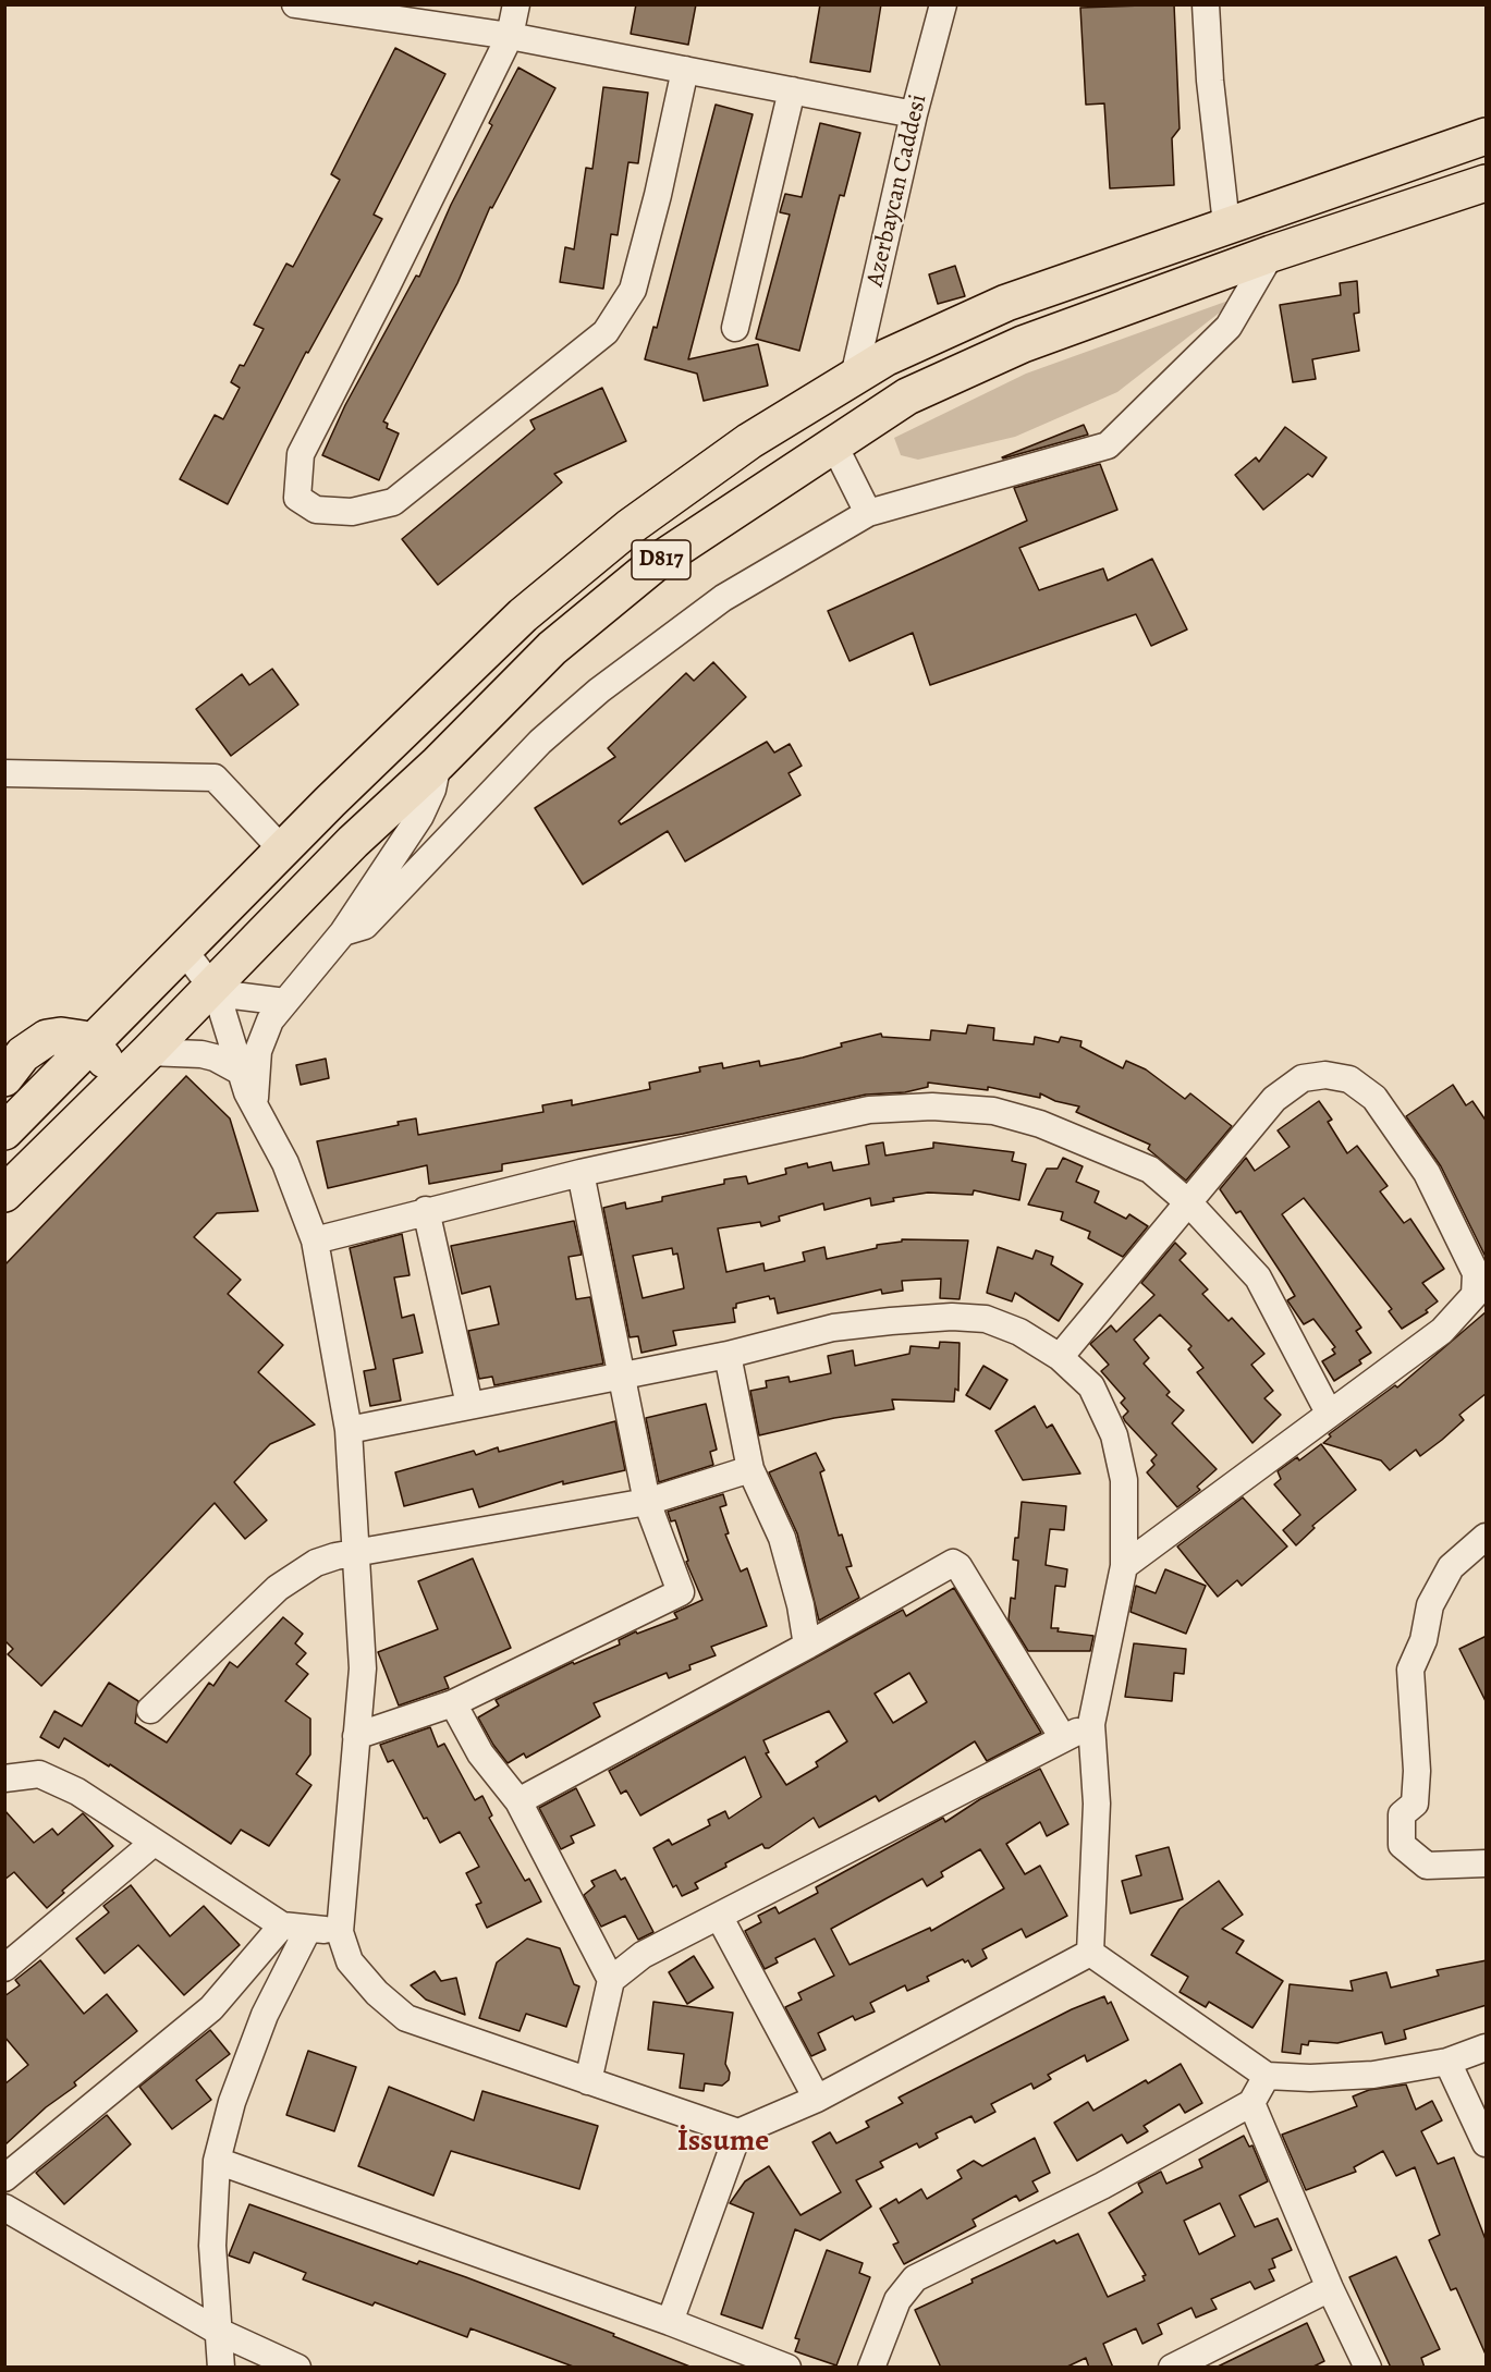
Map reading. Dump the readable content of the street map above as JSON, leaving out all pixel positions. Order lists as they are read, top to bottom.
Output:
{
  "streets": {
    "highway": ["D817"],
    "street": ["Azerbaycan Caddesi"]
  },
  "crossings": [
    ["Azerbaycan Caddesi", "D817"]
  ],
  "districts": ["İssume"]
}
